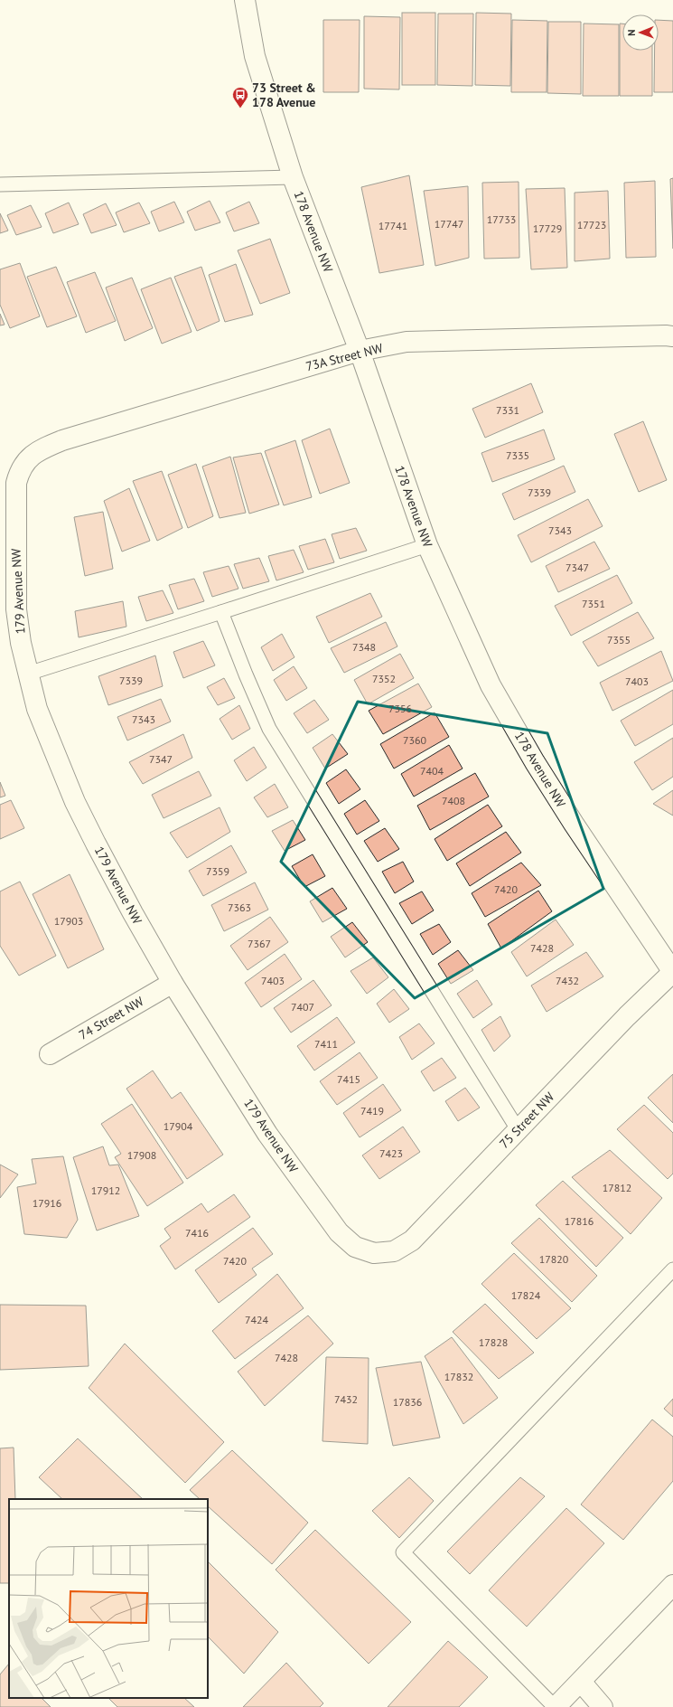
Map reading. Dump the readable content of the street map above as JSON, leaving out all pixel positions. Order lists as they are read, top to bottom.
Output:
{
  "streets": {
    "street": [
      "178 Avenue NW",
      "73A Street NW",
      "179 Avenue NW",
      "74 Street NW",
      "75 Street NW"
    ]
  },
  "crossings": [
    ["178 Avenue NW", "73A Street NW"],
    ["178 Avenue NW", "75 Street NW"],
    ["73A Street NW", "179 Avenue NW"],
    ["179 Avenue NW", "74 Street NW"],
    ["179 Avenue NW", "75 Street NW"]
  ],
  "places": {
    "bus stop": ["73 Street & 178 Avenue"]
  },
  "house_numbers": [
    "17733",
    "17747",
    "17723",
    "17741",
    "17729",
    "7331",
    "7335",
    "7339",
    "7343",
    "7347",
    "7351",
    "7355",
    "7348",
    "7352",
    "7339",
    "7403",
    "7356",
    "7343",
    "7360",
    "7347",
    "7404",
    "7408",
    "7359",
    "7420",
    "7363",
    "17903",
    "7367",
    "7428",
    "7403",
    "7432",
    "7407",
    "7411",
    "7415",
    "7419",
    "17904",
    "7423",
    "17908",
    "17812",
    "17912",
    "17916",
    "17816",
    "7416",
    "17820",
    "7420",
    "17824",
    "7424",
    "17828",
    "7428",
    "17832",
    "7432",
    "17836"
  ],
  "north": "left"
}
